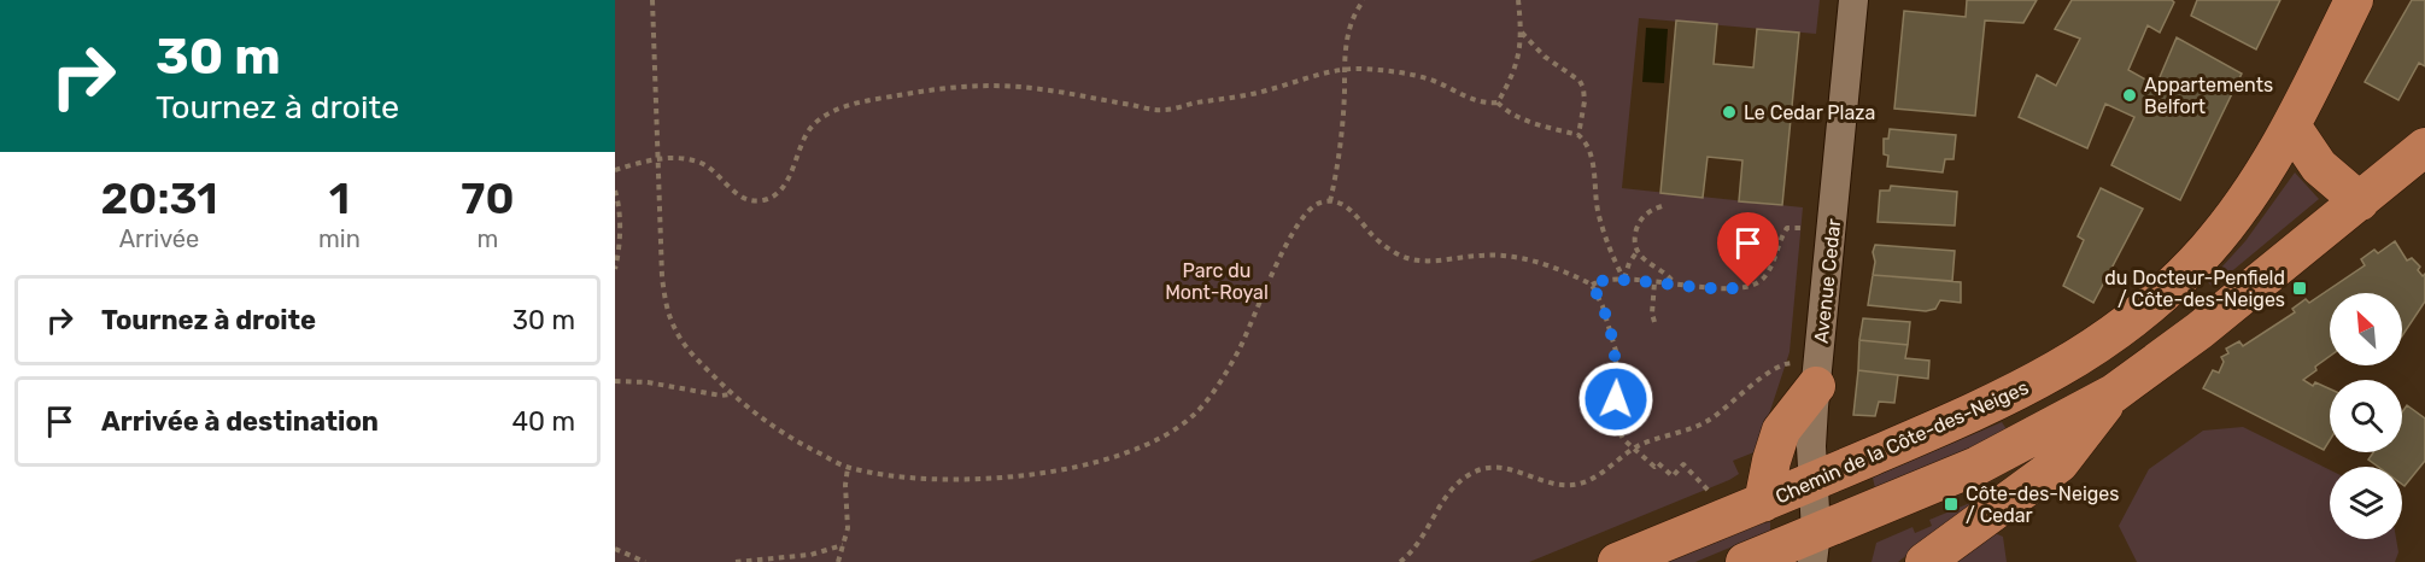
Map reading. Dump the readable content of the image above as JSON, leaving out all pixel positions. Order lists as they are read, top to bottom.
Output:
{
  "streets": {
    "main road": ["Chemin de la Côte-des-Neiges"],
    "street": ["Avenue Cedar"]
  },
  "crossings": [
    ["Avenue Cedar", "Chemin de la Côte-des-Neiges"]
  ],
  "parks": ["Parc du Mont-Royal"],
  "places": {
    "other": ["Appartements Belfort", "Le Cedar Plaza"],
    "transit": ["du Docteur-Penfield / Côte-des-Neiges", "Côte-des-Neiges / Cedar"]
  },
  "north": "top left",
  "page": {
    "turn": ["30 m", "Tournez à droite"],
    "eta": [
      "20:31",
      "Arrivée",
      "1",
      "min",
      "70",
      "m"
    ],
    "list": [
      {
        "name": "Tournez à droite",
        "value": "30 m"
      },
      {
        "name": "Arrivée à destination",
        "value": "40 m"
      }
    ]
  }
}
